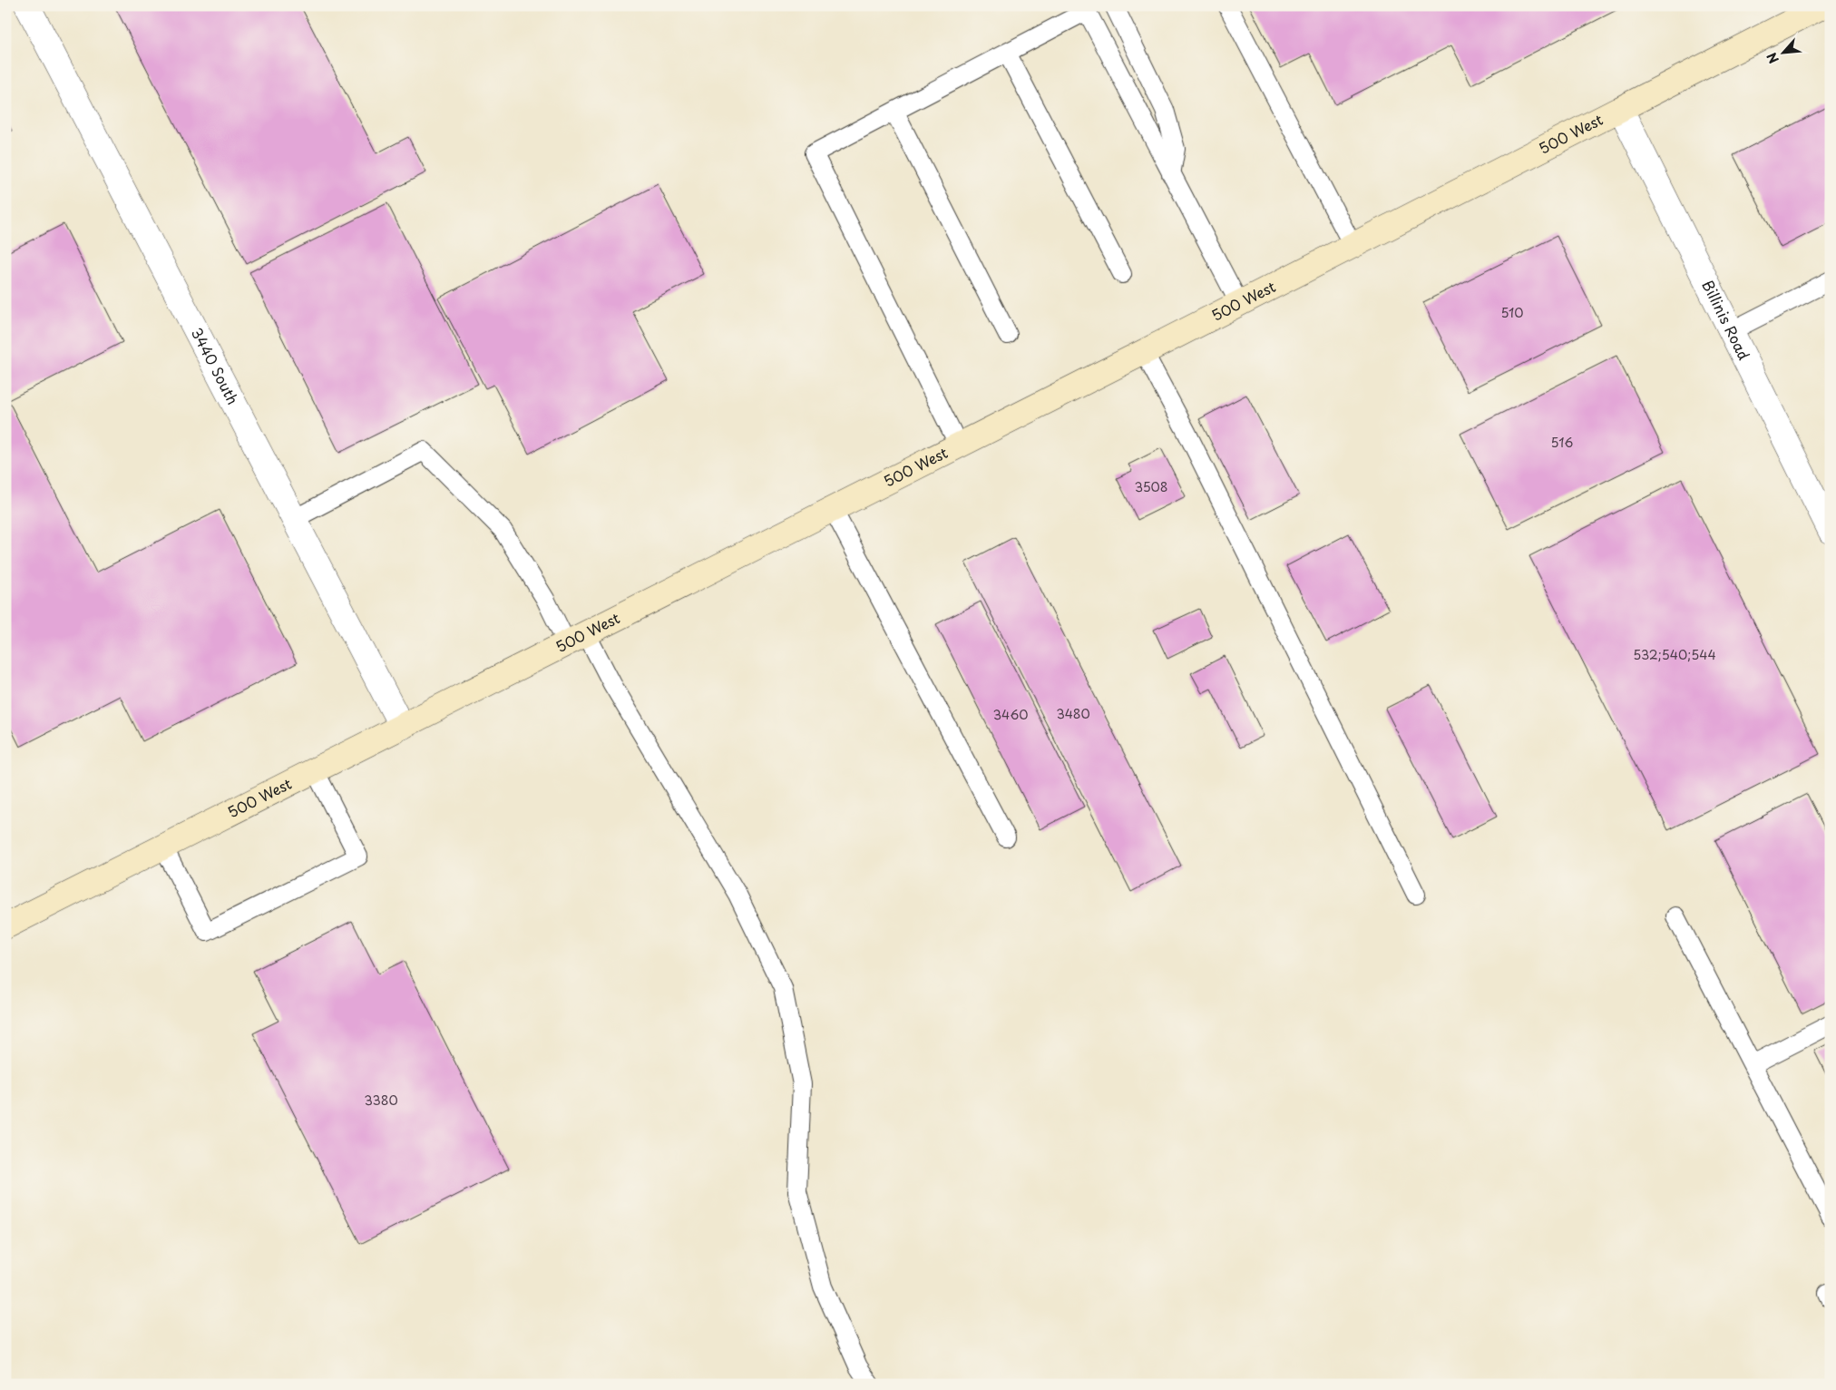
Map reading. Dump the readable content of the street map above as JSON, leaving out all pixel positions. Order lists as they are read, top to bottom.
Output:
{
  "streets": {
    "main road": ["500 West"],
    "street": ["Billinis Road", "3440 South"]
  },
  "crossings": [
    ["500 West", "Billinis Road"],
    ["500 West", "3440 South"]
  ],
  "house_numbers": [
    "510",
    "516",
    "3508",
    "532;540;544",
    "3480",
    "3460",
    "3380"
  ],
  "north": "bottom left"
}
